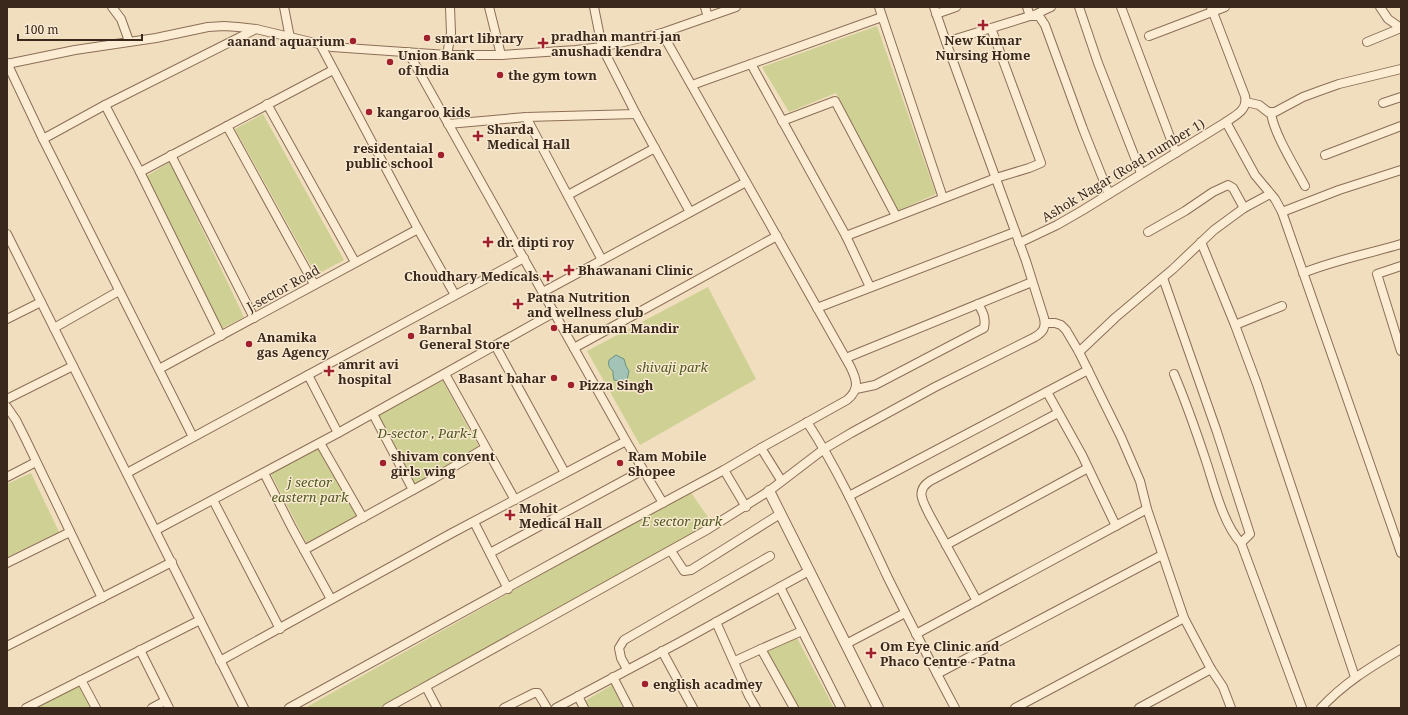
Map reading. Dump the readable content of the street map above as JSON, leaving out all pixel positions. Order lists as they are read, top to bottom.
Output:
{
  "streets": {
    "street": ["Ashok Nagar (Road number 1)", "J-sector Road"]
  },
  "parks": [
    "shivaji park",
    "D-sector , Park-1",
    "j sector eastern park",
    "E sector park"
  ],
  "places": {
    "health": [
      "New Kumar Nursing Home",
      "pradhan mantri jan anushadi kendra",
      "Sharda Medical Hall",
      "dr. dipti roy",
      "Bhawanani Clinic",
      "Choudhary Medicals",
      "Patna Nutrition and wellness club",
      "amrit avi hospital",
      "Mohit Medical Hall",
      "Om Eye Clinic and Phaco Centre - Patna"
    ],
    "other": [
      "smart library",
      "aanand aquarium",
      "Union Bank of India",
      "the gym town",
      "kangaroo kids",
      "residentaial public school",
      "Hanuman Mandir",
      "Barnbal General Store",
      "Anamika gas Agency",
      "Basant bahar",
      "Pizza Singh",
      "shivam convent girls wing",
      "Ram Mobile Shopee",
      "english acadmey"
    ]
  },
  "scale_bar": "100 m"
}
